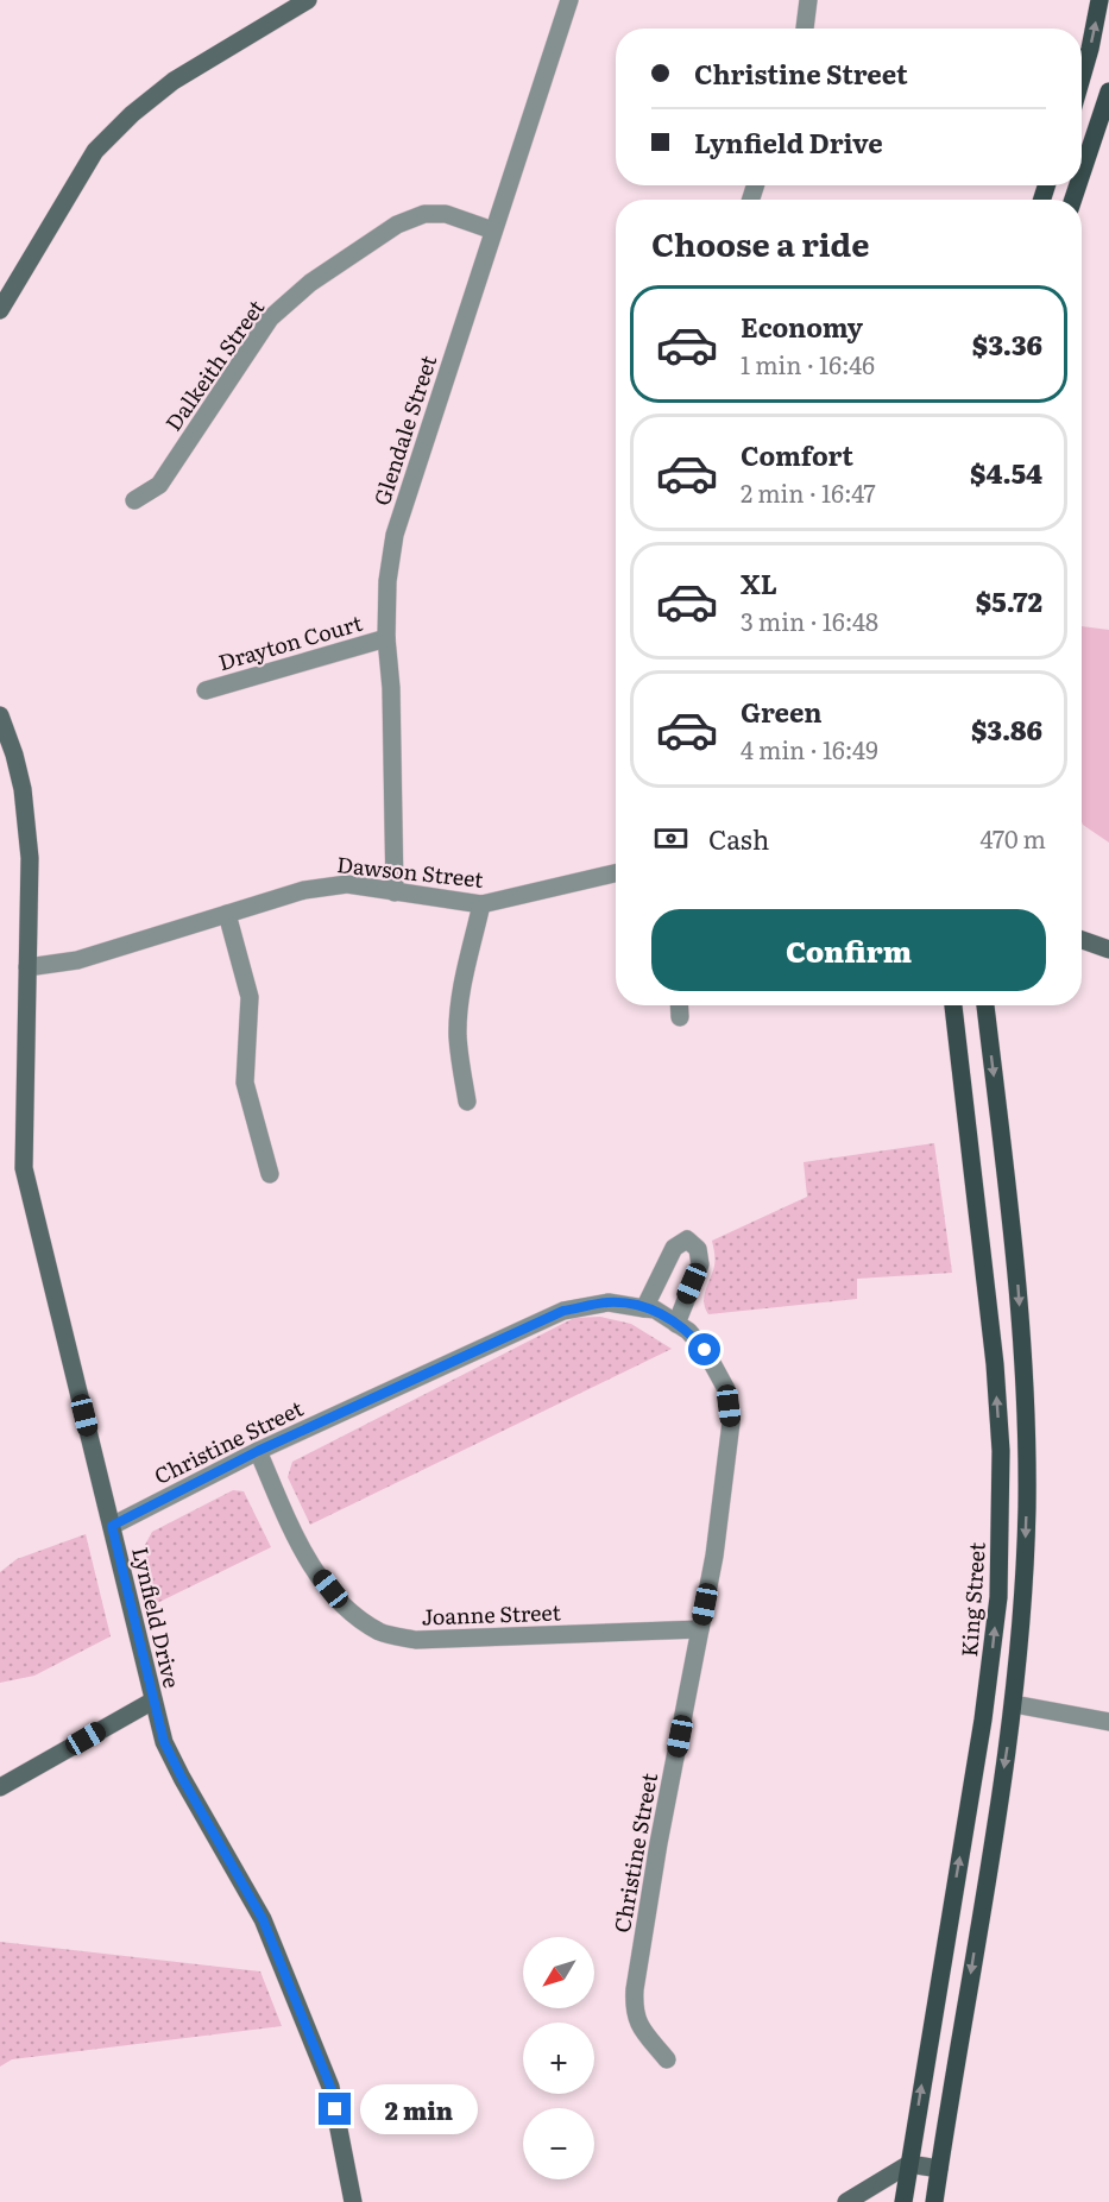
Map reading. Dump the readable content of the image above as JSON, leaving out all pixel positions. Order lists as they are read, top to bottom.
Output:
{
  "streets": {
    "main road": ["King Street"],
    "street": [
      "Dalkeith Street",
      "Glendale Street",
      "Drayton Court",
      "Dawson Street",
      "Christine Street",
      "Joanne Street",
      "Lynfield Drive"
    ]
  },
  "crossings": [
    ["Dalkeith Street", "Glendale Street"],
    ["Glendale Street", "Drayton Court"],
    ["Glendale Street", "Dawson Street"],
    ["Dawson Street", "Lynfield Drive"],
    ["Christine Street", "Joanne Street"],
    ["Christine Street", "Lynfield Drive"]
  ],
  "north": "bottom left",
  "page": {
    "banner": ["Christine Street", "Lynfield Drive"],
    "heading": "Choose a ride",
    "list": [
      {
        "name": "Economy",
        "note": "1 min · 16:46",
        "value": "$3.36"
      },
      {
        "name": "Comfort",
        "note": "2 min · 16:47",
        "value": "$4.54"
      },
      {
        "name": "XL",
        "note": "3 min · 16:48",
        "value": "$5.72"
      },
      {
        "name": "Green",
        "note": "4 min · 16:49",
        "value": "$3.86"
      }
    ],
    "pay": ["Cash", "470 m"],
    "buttons": "Confirm",
    "map_buttons": ["+", "−"],
    "bubble": "2 min"
  }
}
